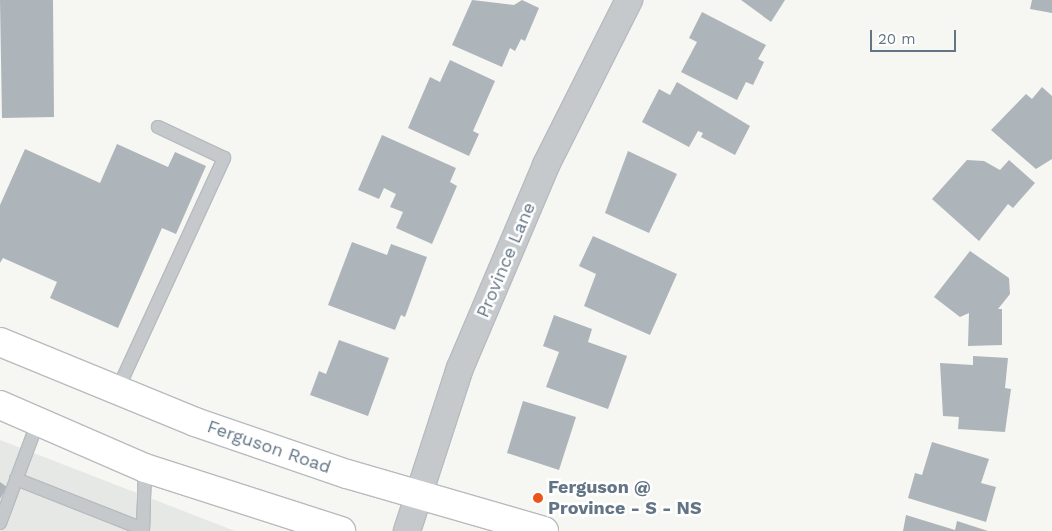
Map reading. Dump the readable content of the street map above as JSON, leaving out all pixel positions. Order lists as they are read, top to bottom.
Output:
{
  "streets": {
    "main road": ["Ferguson Road"],
    "street": ["Province Lane"]
  },
  "crossings": [
    ["Province Lane", "Ferguson Road"]
  ],
  "places": ["Ferguson @ Province - S - NS"],
  "scale_bar": "20 m"
}
